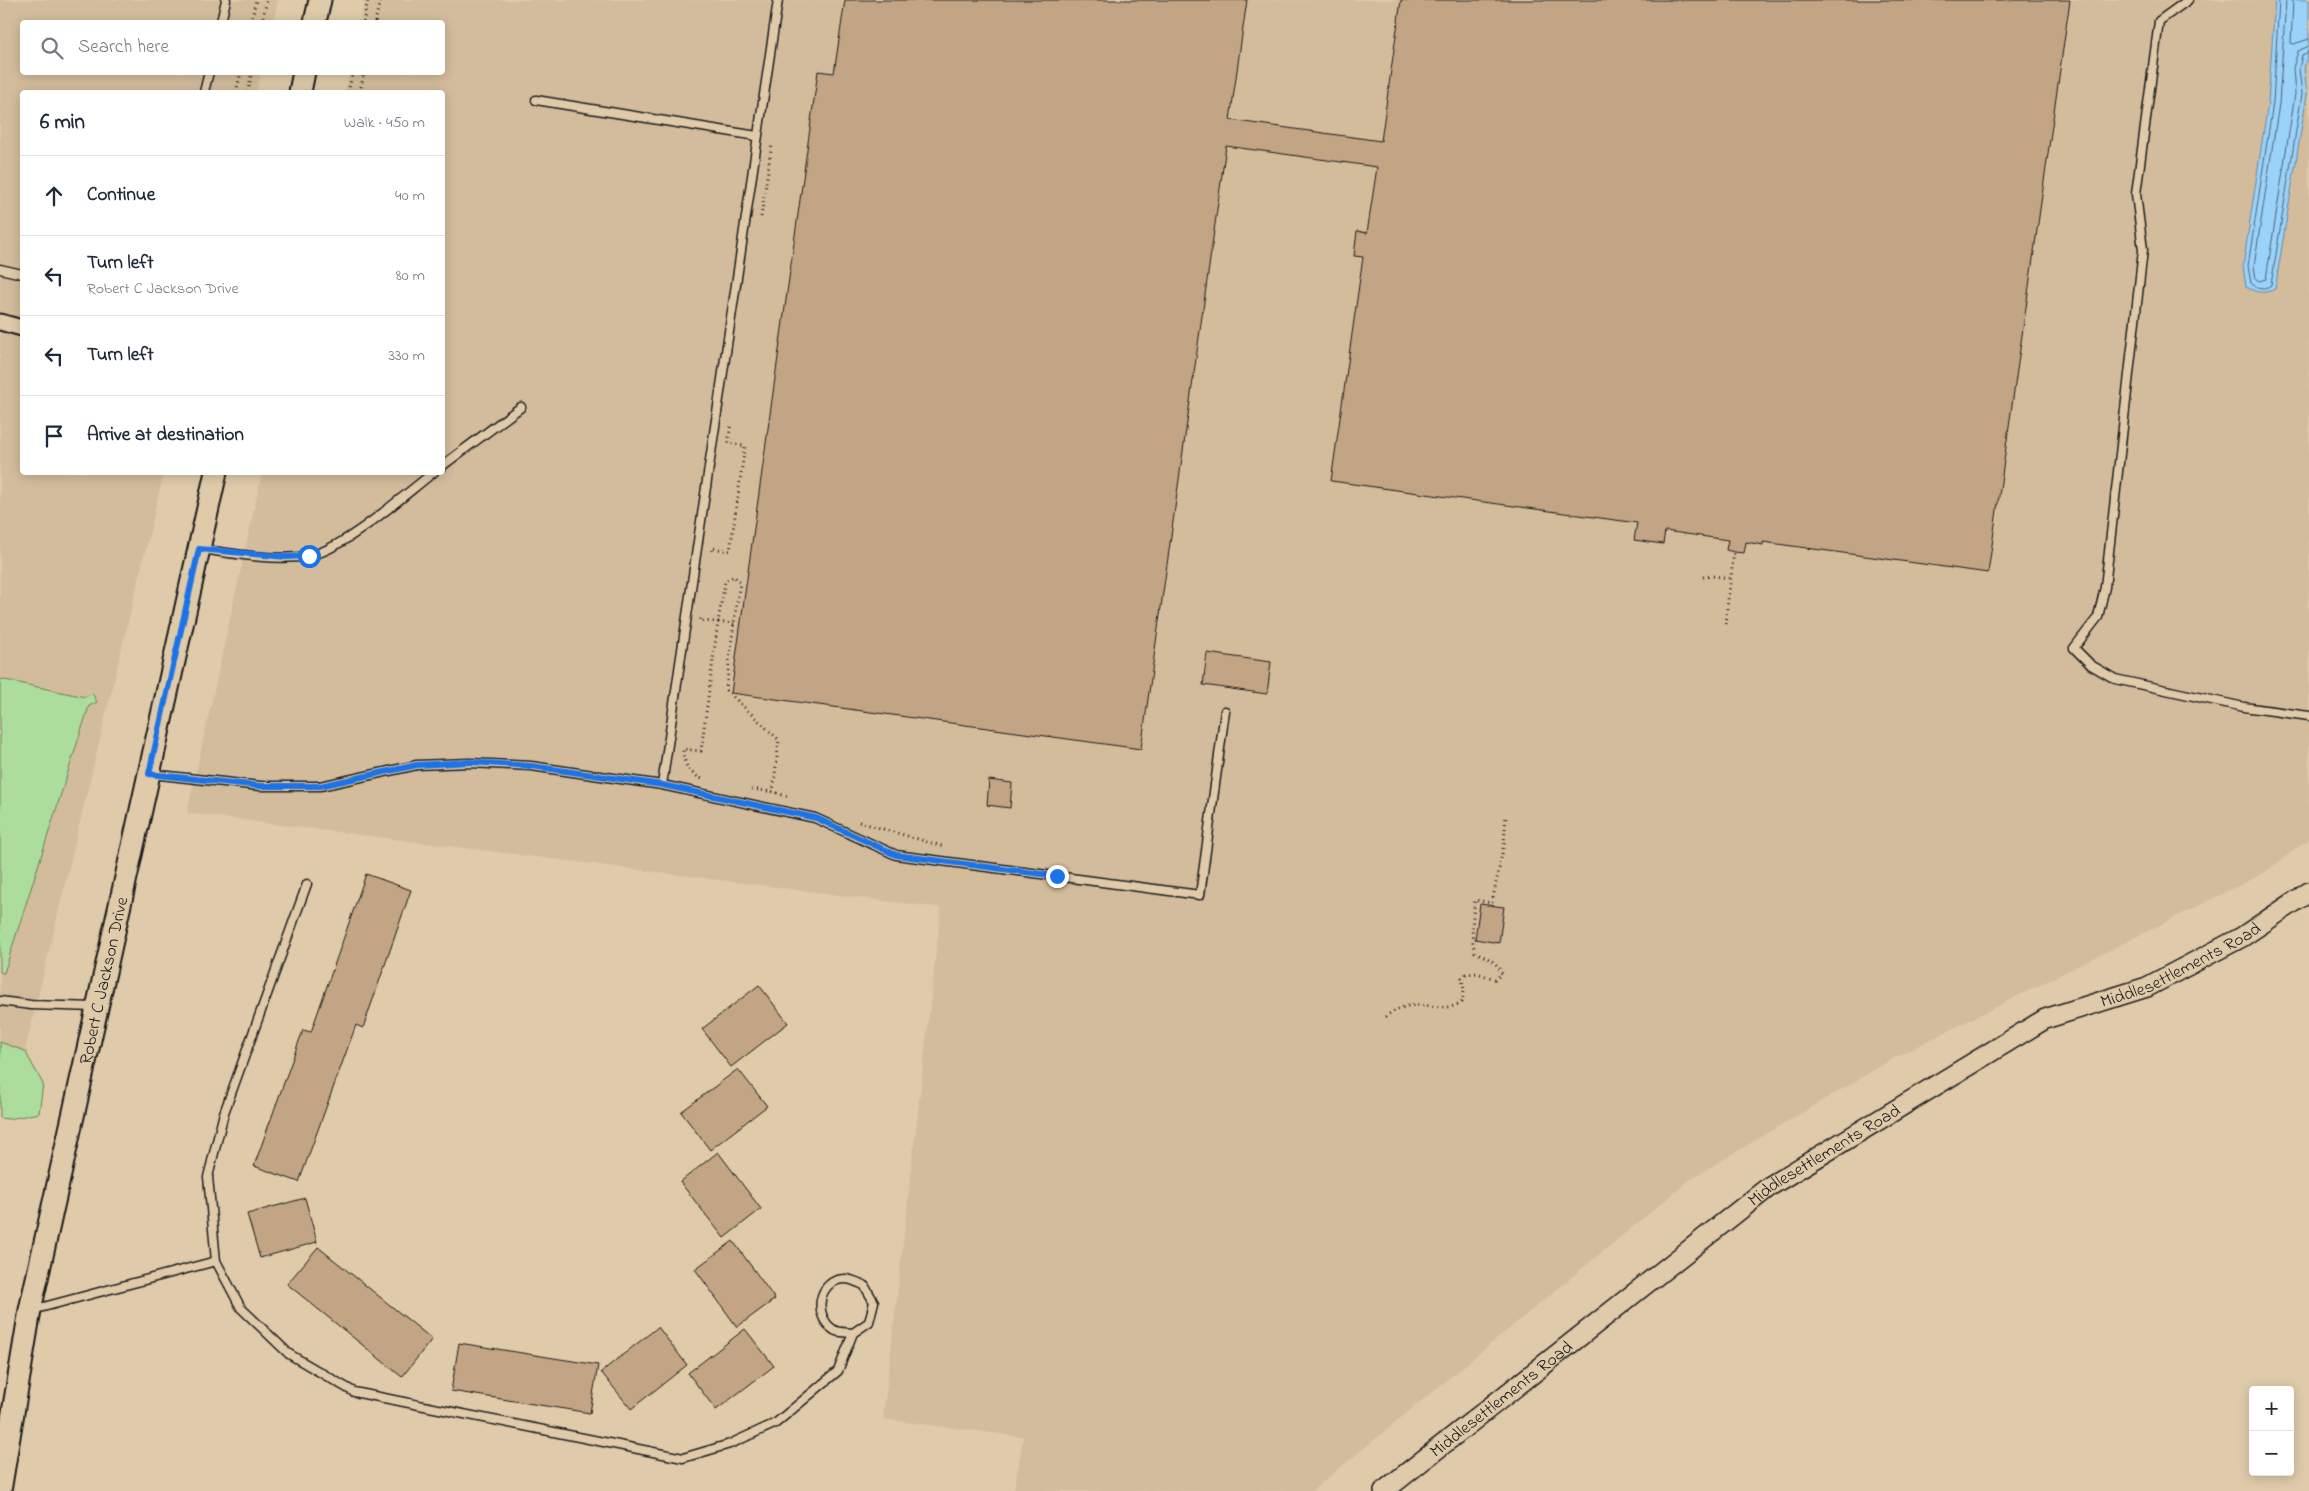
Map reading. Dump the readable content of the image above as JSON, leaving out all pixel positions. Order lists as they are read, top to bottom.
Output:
{
  "streets": {
    "main road": ["Robert C Jackson Drive"],
    "street": ["Middlesettlements Road"]
  },
  "page": {
    "search": "Search here",
    "heading": ["6 min", "Walk · 450 m"],
    "list": [
      ["Continue", "40 m"],
      ["Turn left", "Robert C Jackson Drive", "80 m"],
      ["Turn left", "330 m"],
      "Arrive at destination"
    ],
    "map_buttons": ["+", "−"]
  }
}
